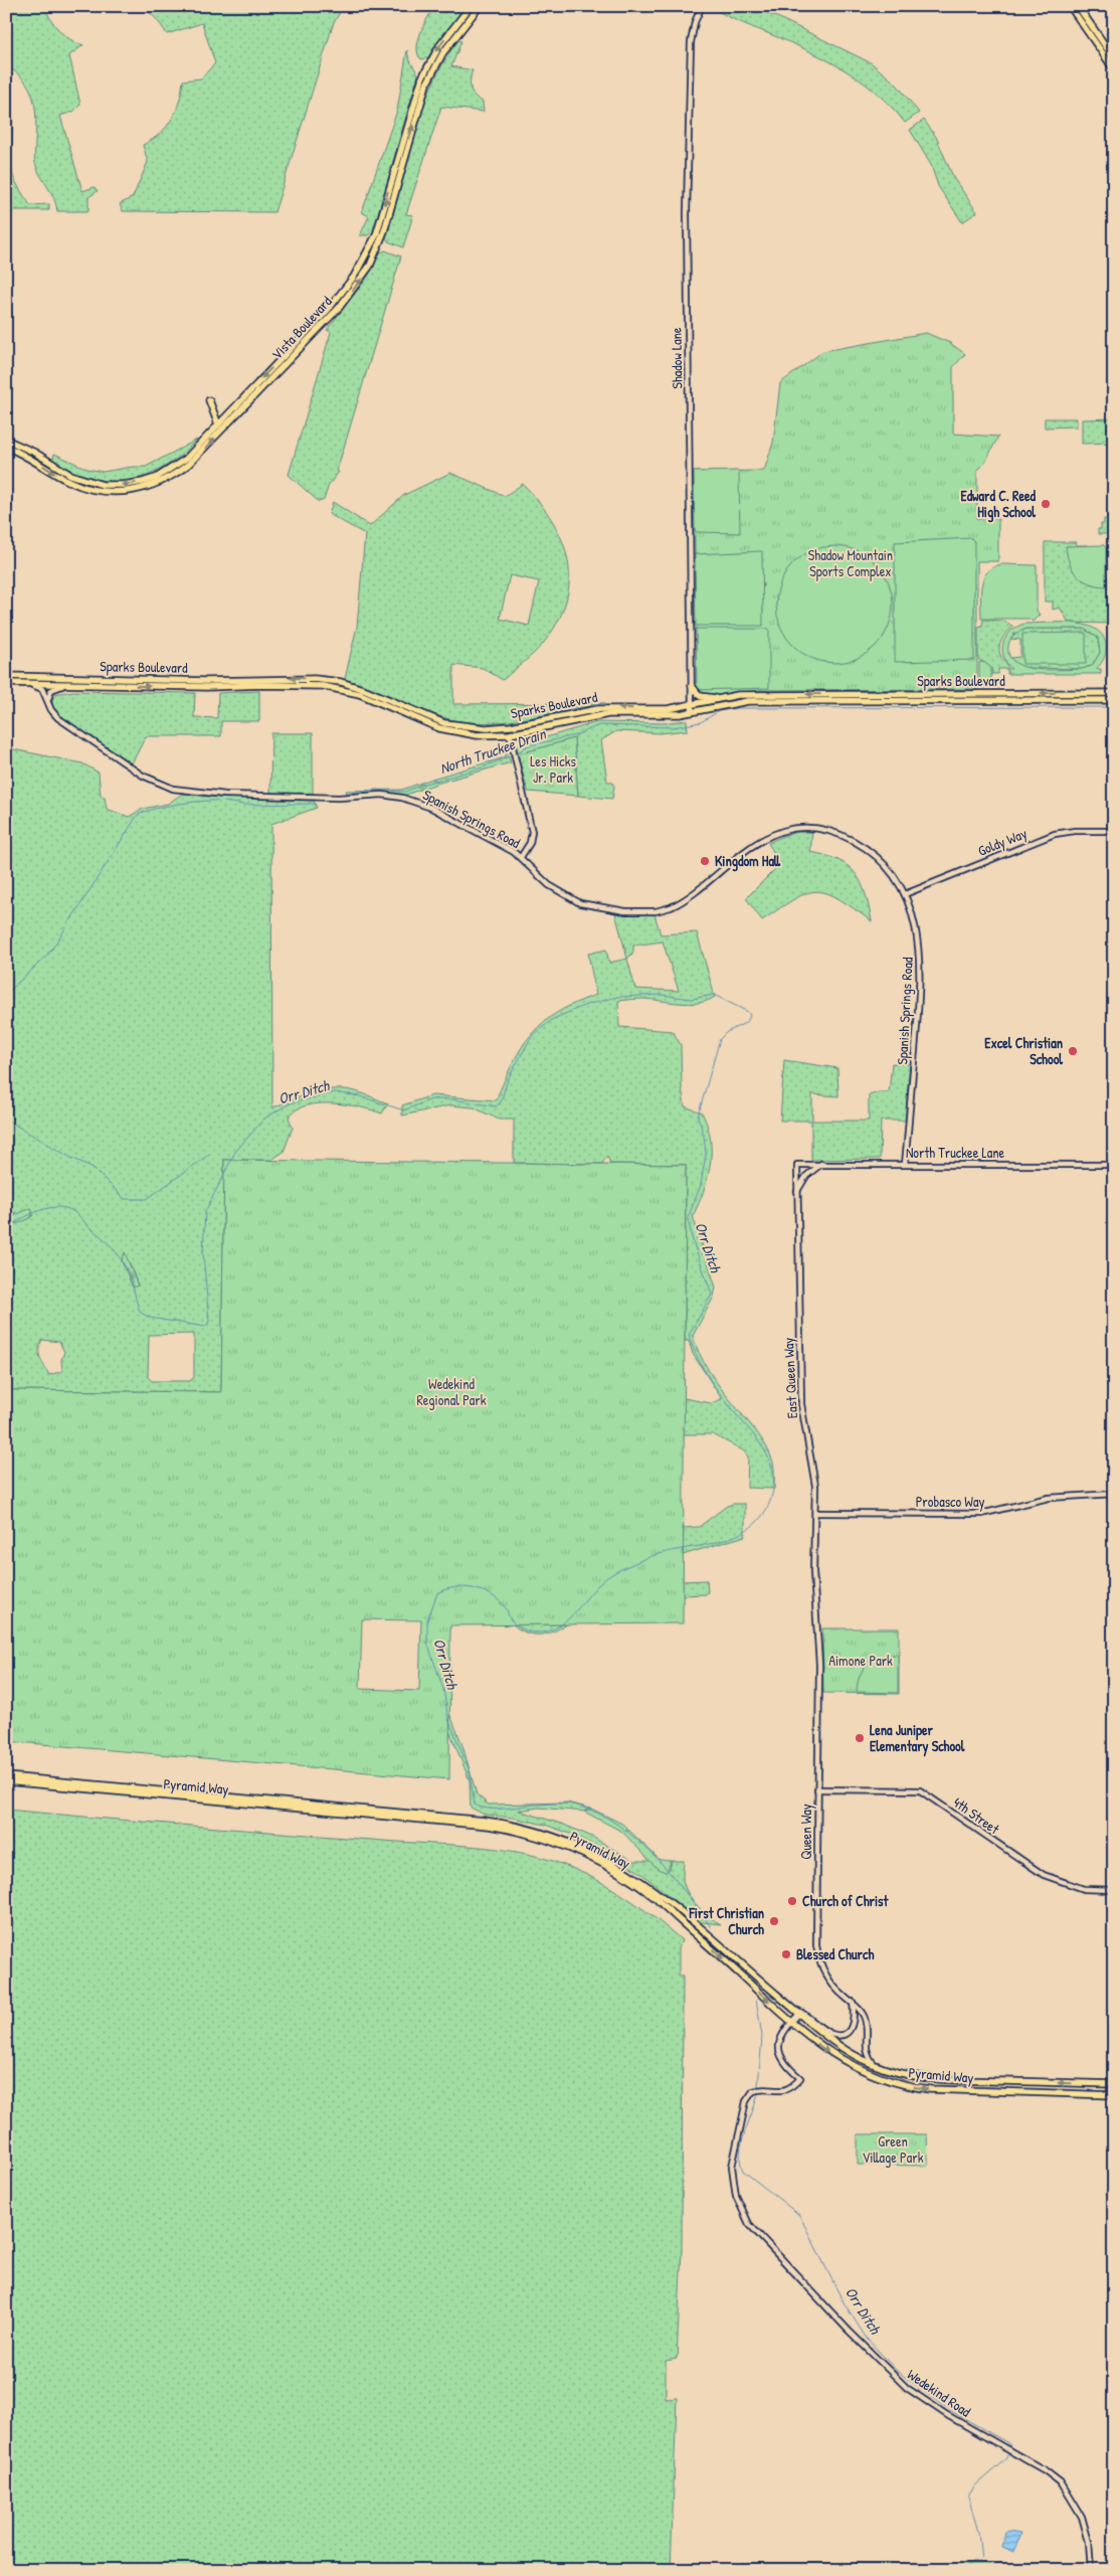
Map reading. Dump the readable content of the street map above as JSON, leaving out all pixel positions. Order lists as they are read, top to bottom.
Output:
{
  "streets": {
    "main road": ["Vista Boulevard", "Sparks Boulevard", "Pyramid Way"],
    "street": [
      "Shadow Lane",
      "Spanish Springs Road",
      "Goldy Way",
      "North Truckee Lane",
      "East Queen Way",
      "Probasco Way",
      "4th Street",
      "Queen Way",
      "Wedekind Road"
    ]
  },
  "crossings": [
    ["Shadow Lane", "Sparks Boulevard"],
    ["Sparks Boulevard", "Spanish Springs Road"],
    ["Spanish Springs Road", "Goldy Way"],
    ["Spanish Springs Road", "North Truckee Lane"],
    ["North Truckee Lane", "East Queen Way"],
    ["East Queen Way", "Probasco Way"],
    ["East Queen Way", "Queen Way"],
    ["Pyramid Way", "Queen Way"],
    ["Pyramid Way", "Wedekind Road"],
    ["4th Street", "Queen Way"]
  ],
  "water": ["North Truckee Drain", "Orr Ditch"],
  "parks": [
    "Shadow Mountain Sports Complex",
    "Les Hicks Jr. Park",
    "Wedekind Regional Park",
    "Aimone Park",
    "Green Village Park"
  ],
  "places": [
    "Edward C. Reed High School",
    "Kingdom Hall",
    "Excel Christian School",
    "Lena Juniper Elementary School",
    "Church of Christ",
    "First Christian Church",
    "Blessed Church"
  ]
}
